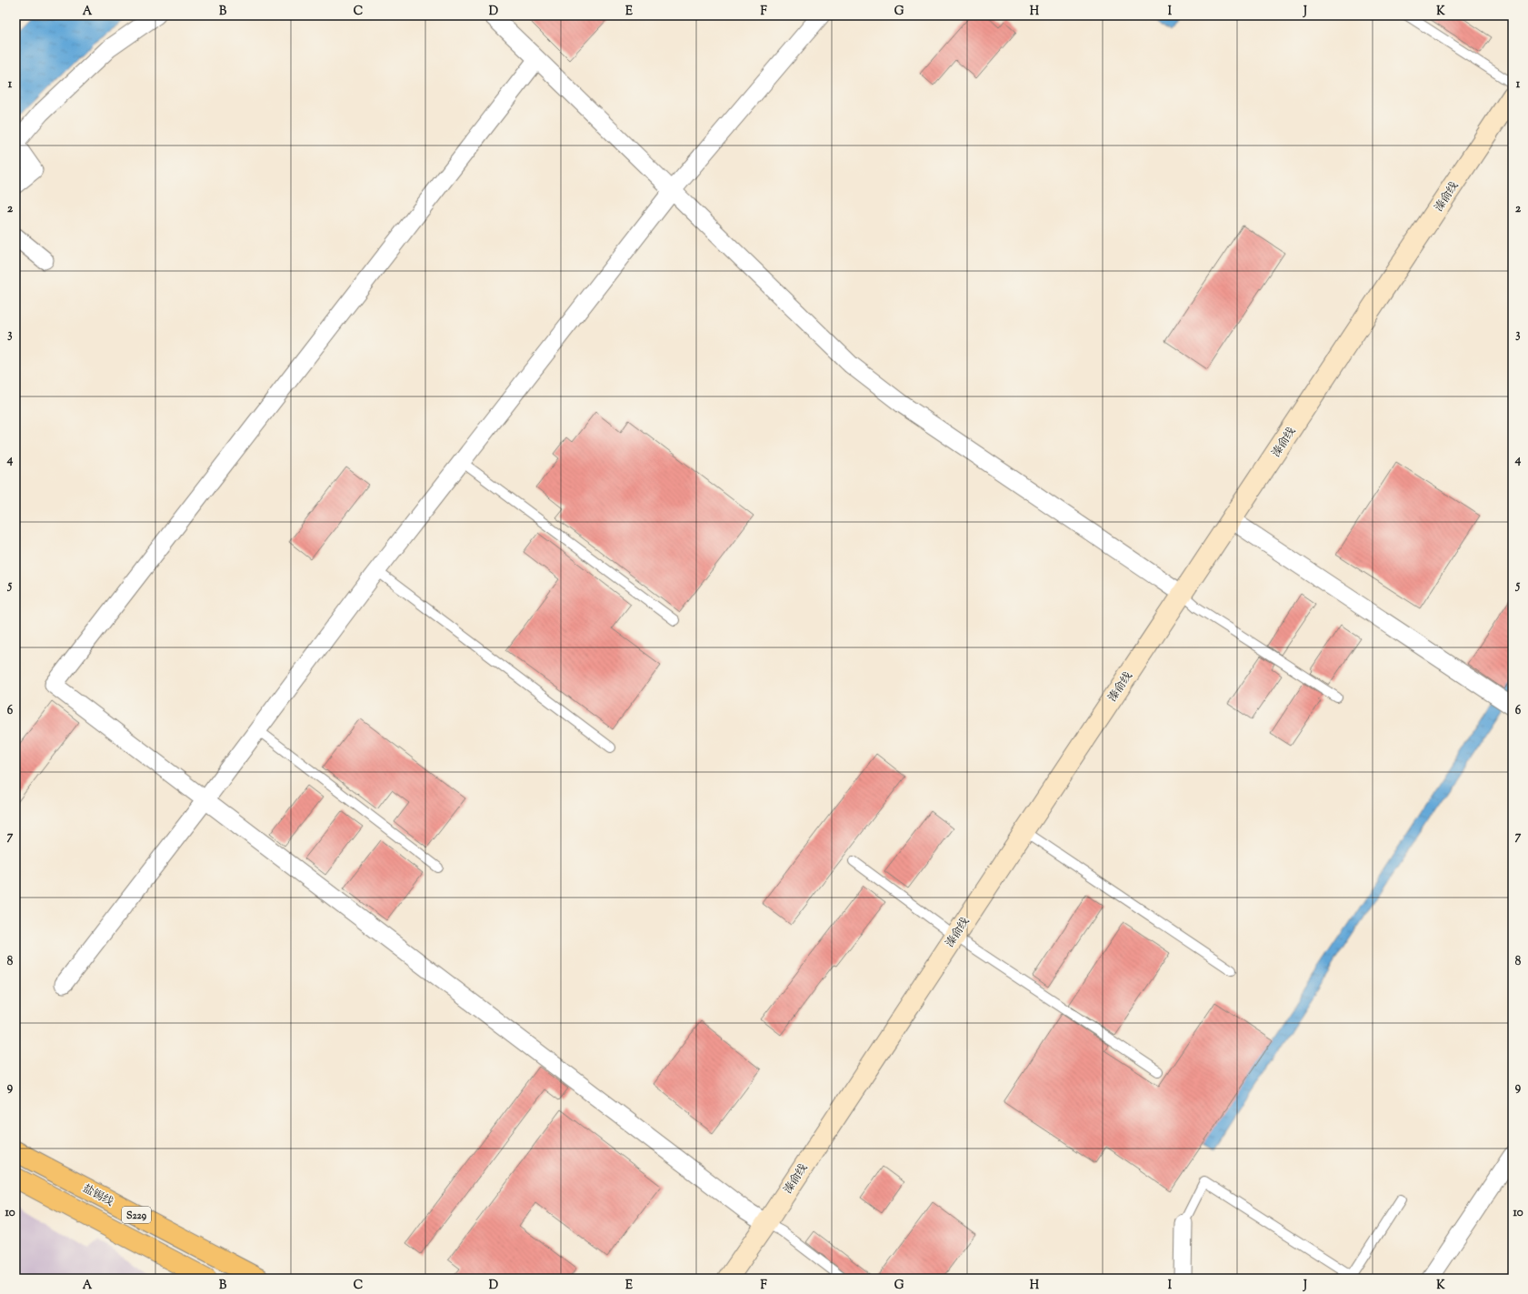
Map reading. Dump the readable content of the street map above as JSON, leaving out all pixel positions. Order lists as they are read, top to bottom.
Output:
{
  "streets": {
    "main road": ["溱俞线", "盐锡线", "S229"]
  },
  "grid": {
    "columns": [
      "A",
      "B",
      "C",
      "D",
      "E",
      "F",
      "G",
      "H",
      "I",
      "J",
      "K"
    ],
    "rows": [
      "1",
      "2",
      "3",
      "4",
      "5",
      "6",
      "7",
      "8",
      "9",
      "10"
    ]
  }
}
